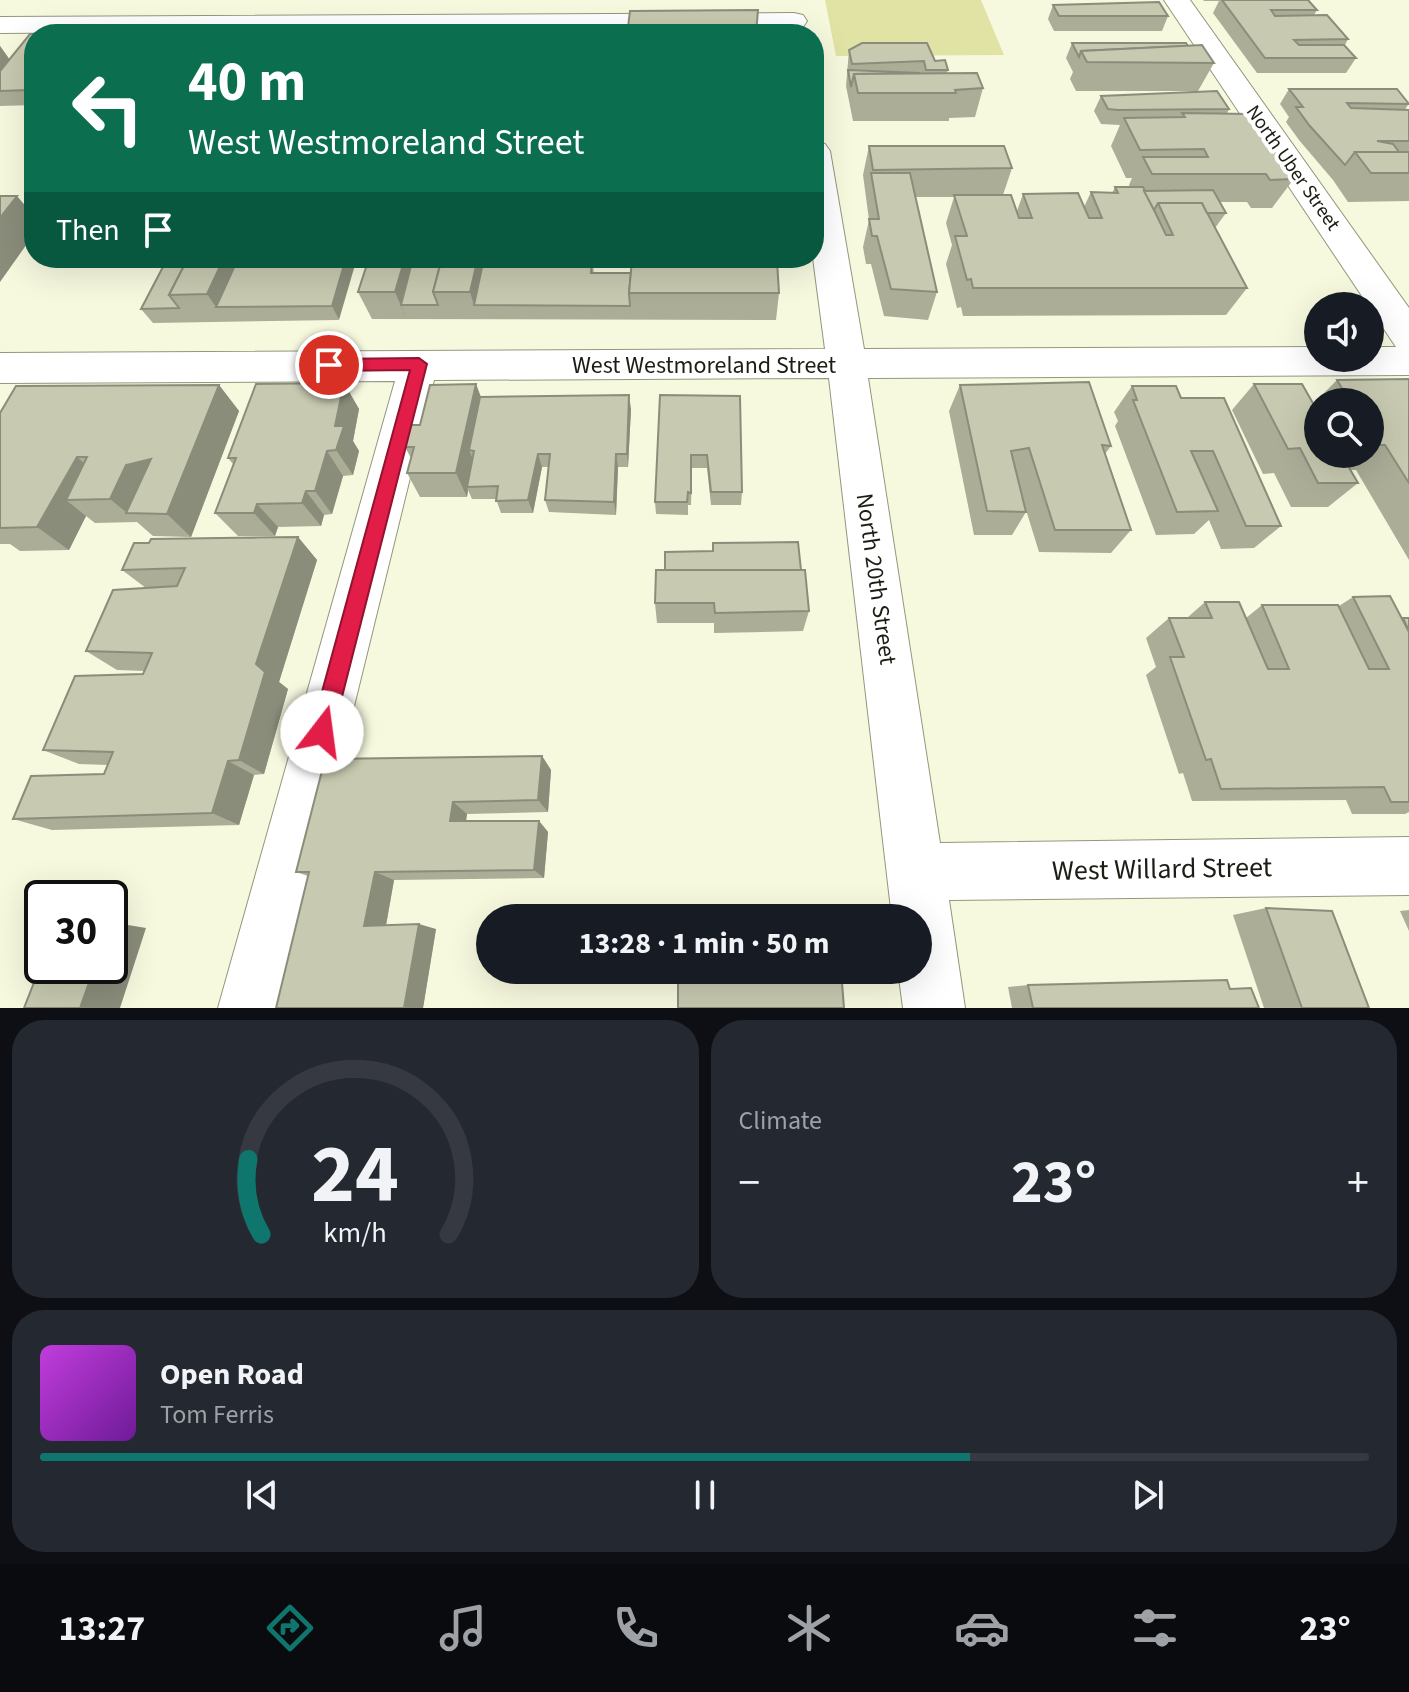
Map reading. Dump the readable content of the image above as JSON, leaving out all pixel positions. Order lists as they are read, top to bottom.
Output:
{
  "streets": {
    "street": [
      "North Uber Street",
      "West Westmoreland Street",
      "North 20th Street",
      "West Willard Street"
    ]
  },
  "crossings": [
    ["West Westmoreland Street", "North 20th Street"],
    ["North 20th Street", "West Willard Street"]
  ],
  "page": {
    "turn": ["40 m", "West Westmoreland Street"],
    "then": "Then",
    "limit": "30",
    "trip": "13:28 · 1 min · 50 m",
    "tile": "Climate",
    "heat": ["−", "23°", "+"],
    "song": ["Open Road", "Tom Ferris"],
    "tabs": ["13:27", "23°"],
    "gauge": ["24", "km/h"]
  }
}
